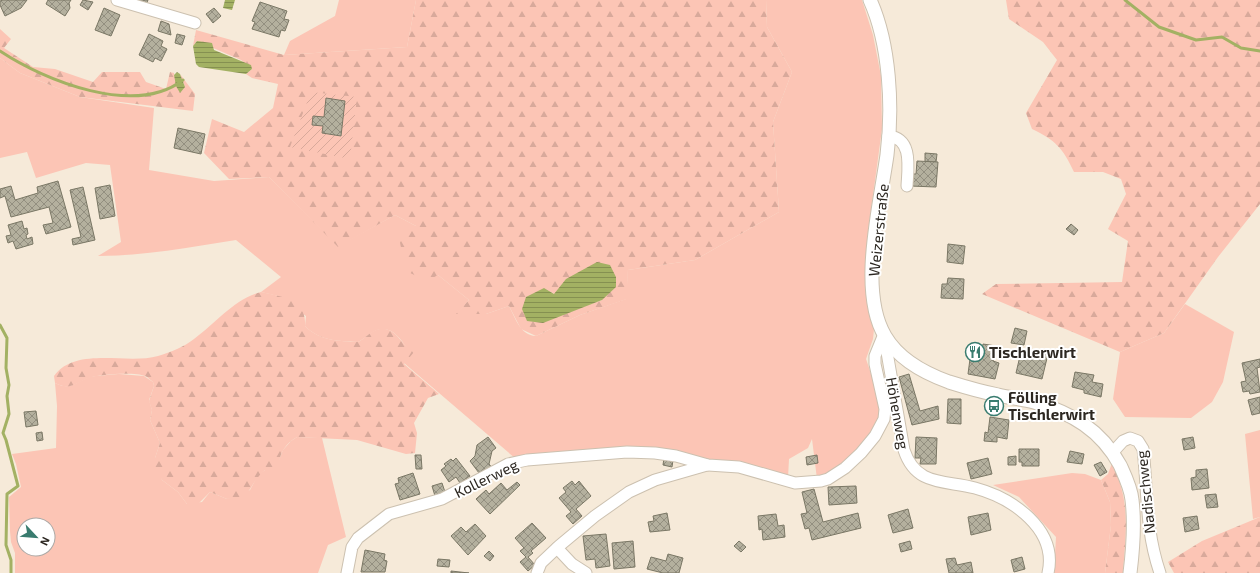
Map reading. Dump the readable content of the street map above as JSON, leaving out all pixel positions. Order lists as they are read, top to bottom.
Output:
{
  "streets": {
    "main road": ["Weizerstraße"],
    "street": ["Höhenweg", "Kollerweg", "Nadischweg"]
  },
  "crossings": [
    ["Weizerstraße", "Höhenweg"],
    ["Weizerstraße", "Kollerweg"],
    ["Weizerstraße", "Nadischweg"],
    ["Höhenweg", "Kollerweg"]
  ],
  "places": {
    "restaurant": ["Tischlerwirt"],
    "bus stop": ["Fölling Tischlerwirt"]
  },
  "north": "bottom right"
}
